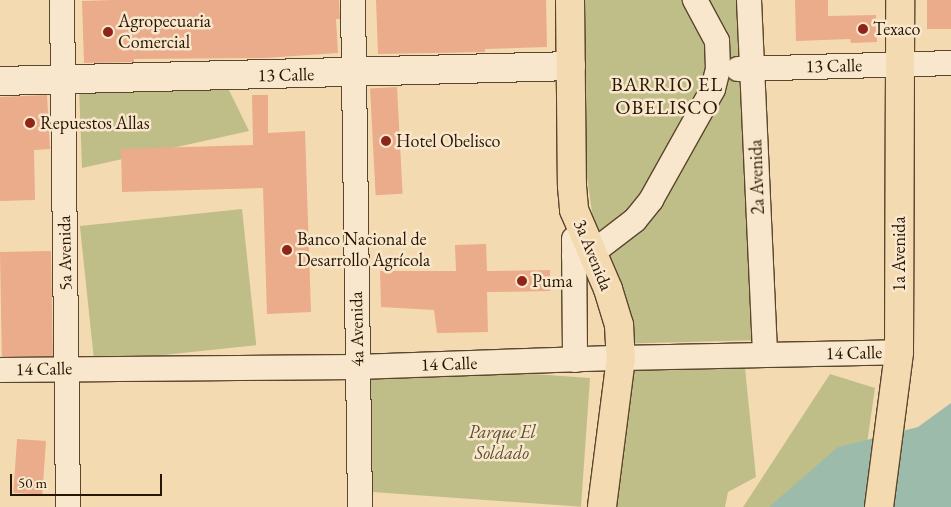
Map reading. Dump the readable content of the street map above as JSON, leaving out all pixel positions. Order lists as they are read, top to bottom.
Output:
{
  "streets": {
    "main road": ["1a Avenida", "3a Avenida"],
    "street": [
      "13 Calle",
      "2a Avenida",
      "5a Avenida",
      "4a Avenida",
      "14 Calle"
    ]
  },
  "crossings": [
    ["13 Calle", "2a Avenida"],
    ["13 Calle", "5a Avenida"],
    ["13 Calle", "1a Avenida"],
    ["13 Calle", "3a Avenida"],
    ["13 Calle", "4a Avenida"],
    ["2a Avenida", "14 Calle"],
    ["5a Avenida", "14 Calle"],
    ["1a Avenida", "14 Calle"],
    ["3a Avenida", "14 Calle"],
    ["4a Avenida", "14 Calle"]
  ],
  "districts": ["BARRIO EL OBELISCO"],
  "parks": ["Parque El Soldado"],
  "places": [
    "Texaco",
    "Agropecuaria Comercial",
    "Repuestos Allas",
    "Hotel Obelisco",
    "Banco Nacional de Desarrollo Agrícola",
    "Puma"
  ],
  "scale_bar": "50 m"
}
